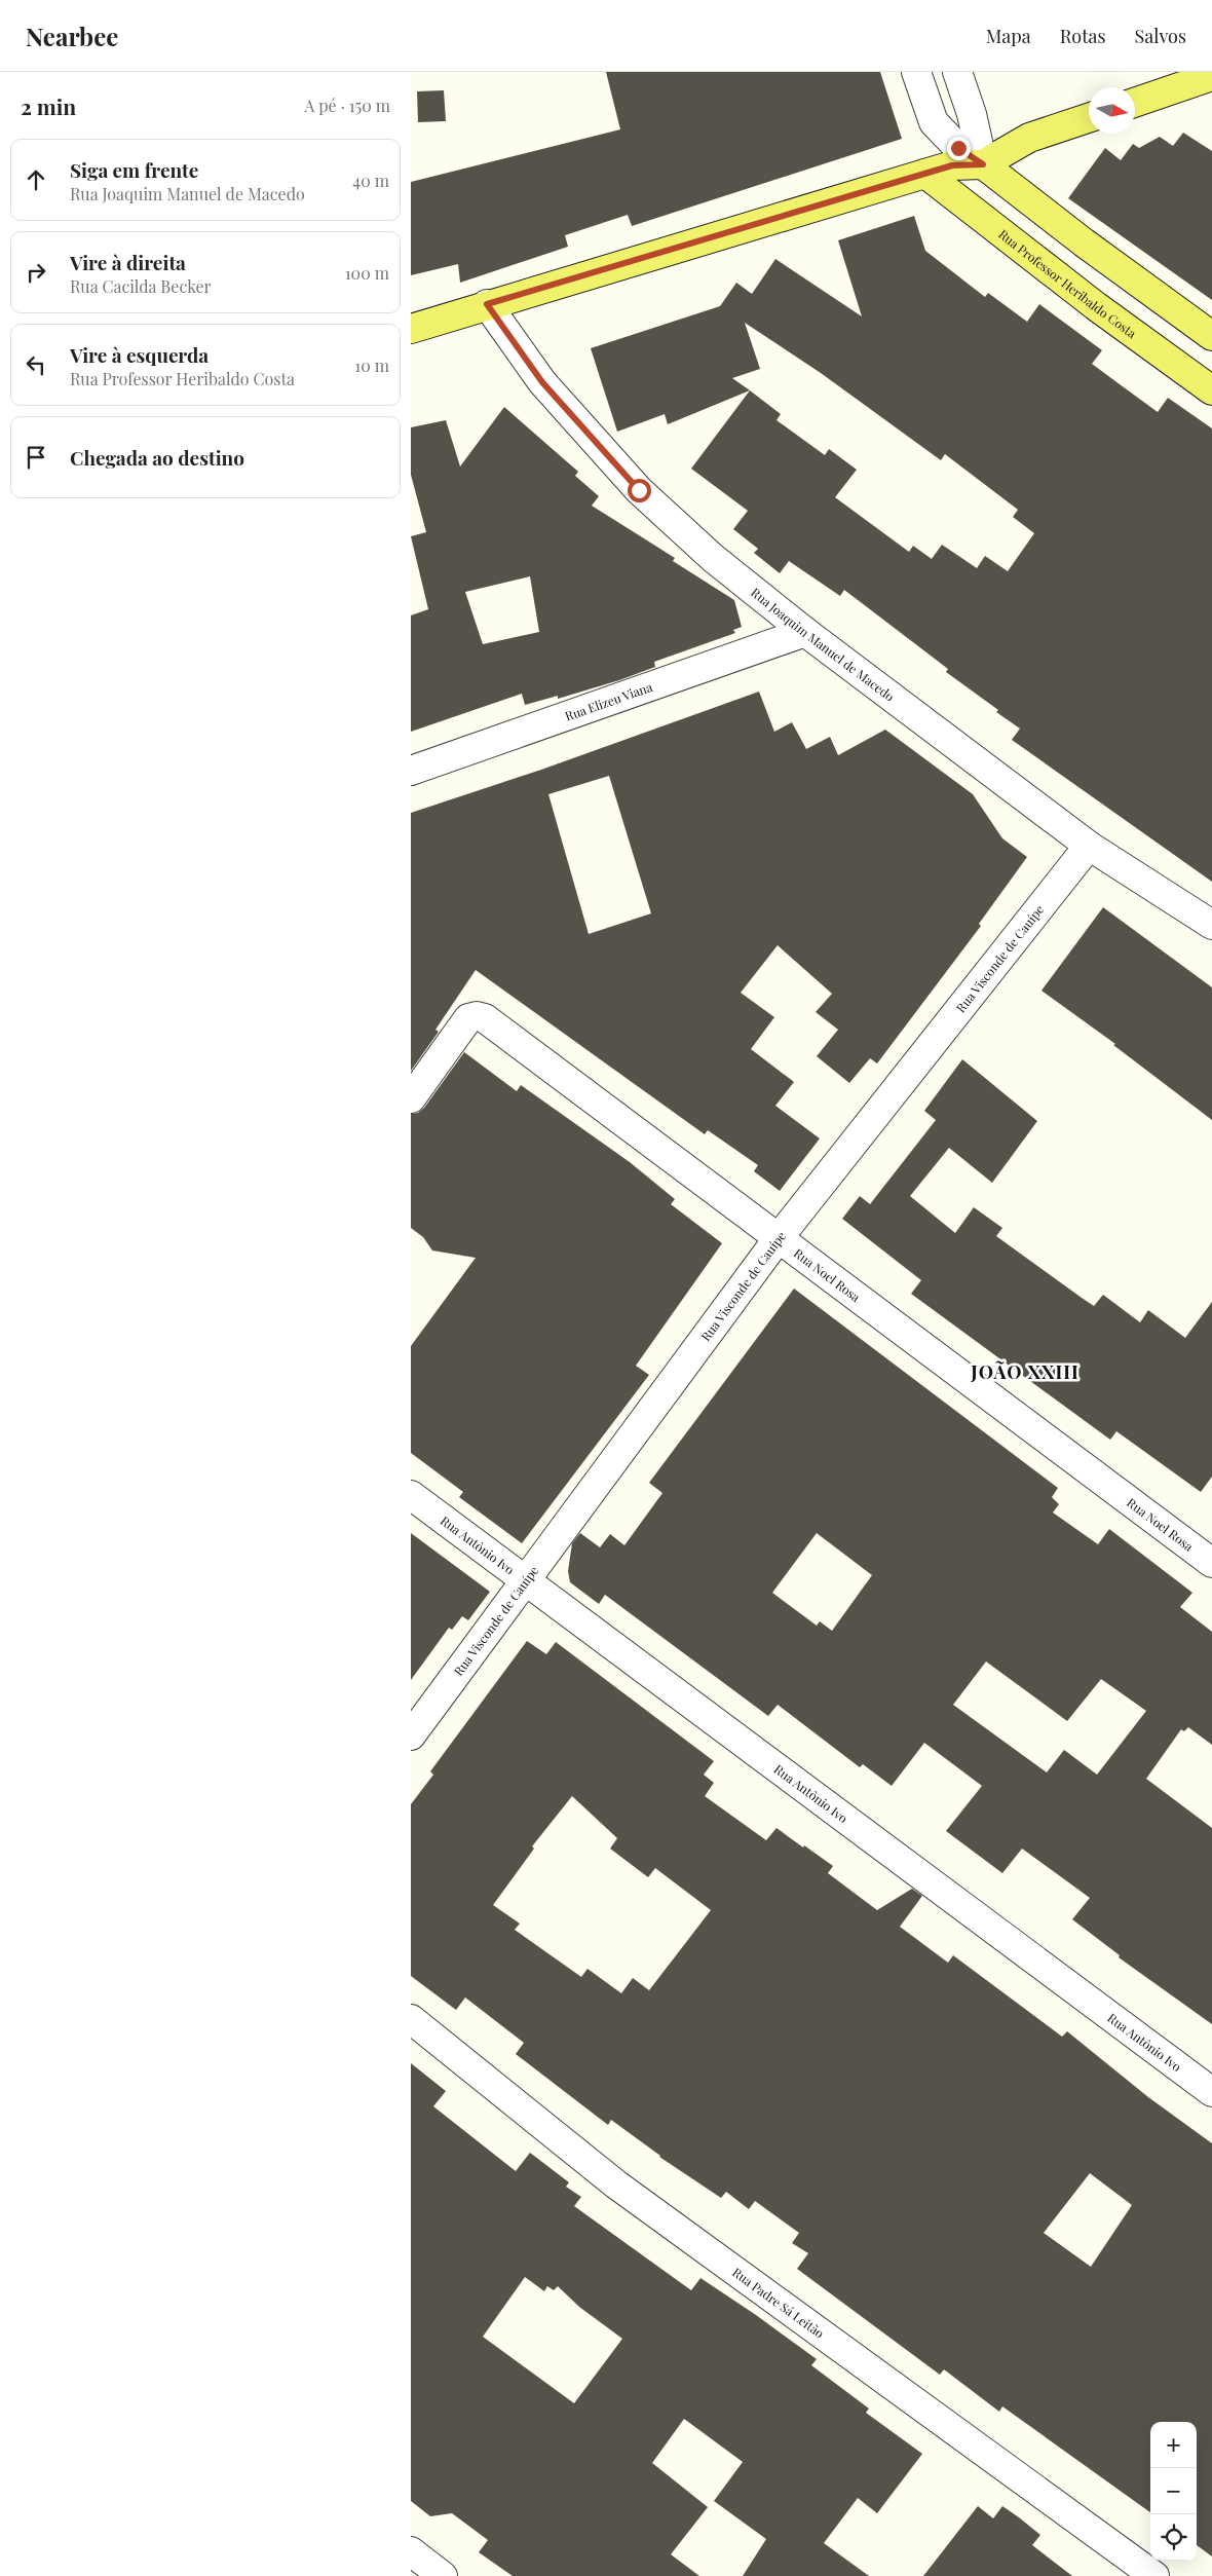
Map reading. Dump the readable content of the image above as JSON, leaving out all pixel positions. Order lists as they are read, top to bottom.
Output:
{
  "streets": {
    "main road": ["Rua Professor Heribaldo Costa"],
    "street": [
      "Rua Joaquim Manuel de Macedo",
      "Rua Elizeu Viana",
      "Rua Visconde de Cauípe",
      "Rua Noel Rosa",
      "Rua Antônio Ivo",
      "Rua Padre Sá Leitão"
    ]
  },
  "crossings": [
    ["Rua Joaquim Manuel de Macedo", "Rua Elizeu Viana"],
    ["Rua Joaquim Manuel de Macedo", "Rua Visconde de Cauípe"],
    ["Rua Visconde de Cauípe", "Rua Noel Rosa"],
    ["Rua Visconde de Cauípe", "Rua Antônio Ivo"]
  ],
  "districts": ["JOÃO XXIII"],
  "north": "right",
  "page": {
    "header": "Nearbee",
    "nav": ["Mapa", "Rotas", "Salvos"],
    "heading": ["2 min", "A pé · 150 m"],
    "list": [
      ["Siga em frente", "Rua Joaquim Manuel de Macedo", "40 m"],
      ["Vire à direita", "Rua Cacilda Becker", "100 m"],
      ["Vire à esquerda", "Rua Professor Heribaldo Costa", "10 m"],
      "Chegada ao destino"
    ],
    "map_buttons": ["+", "−"]
  }
}
